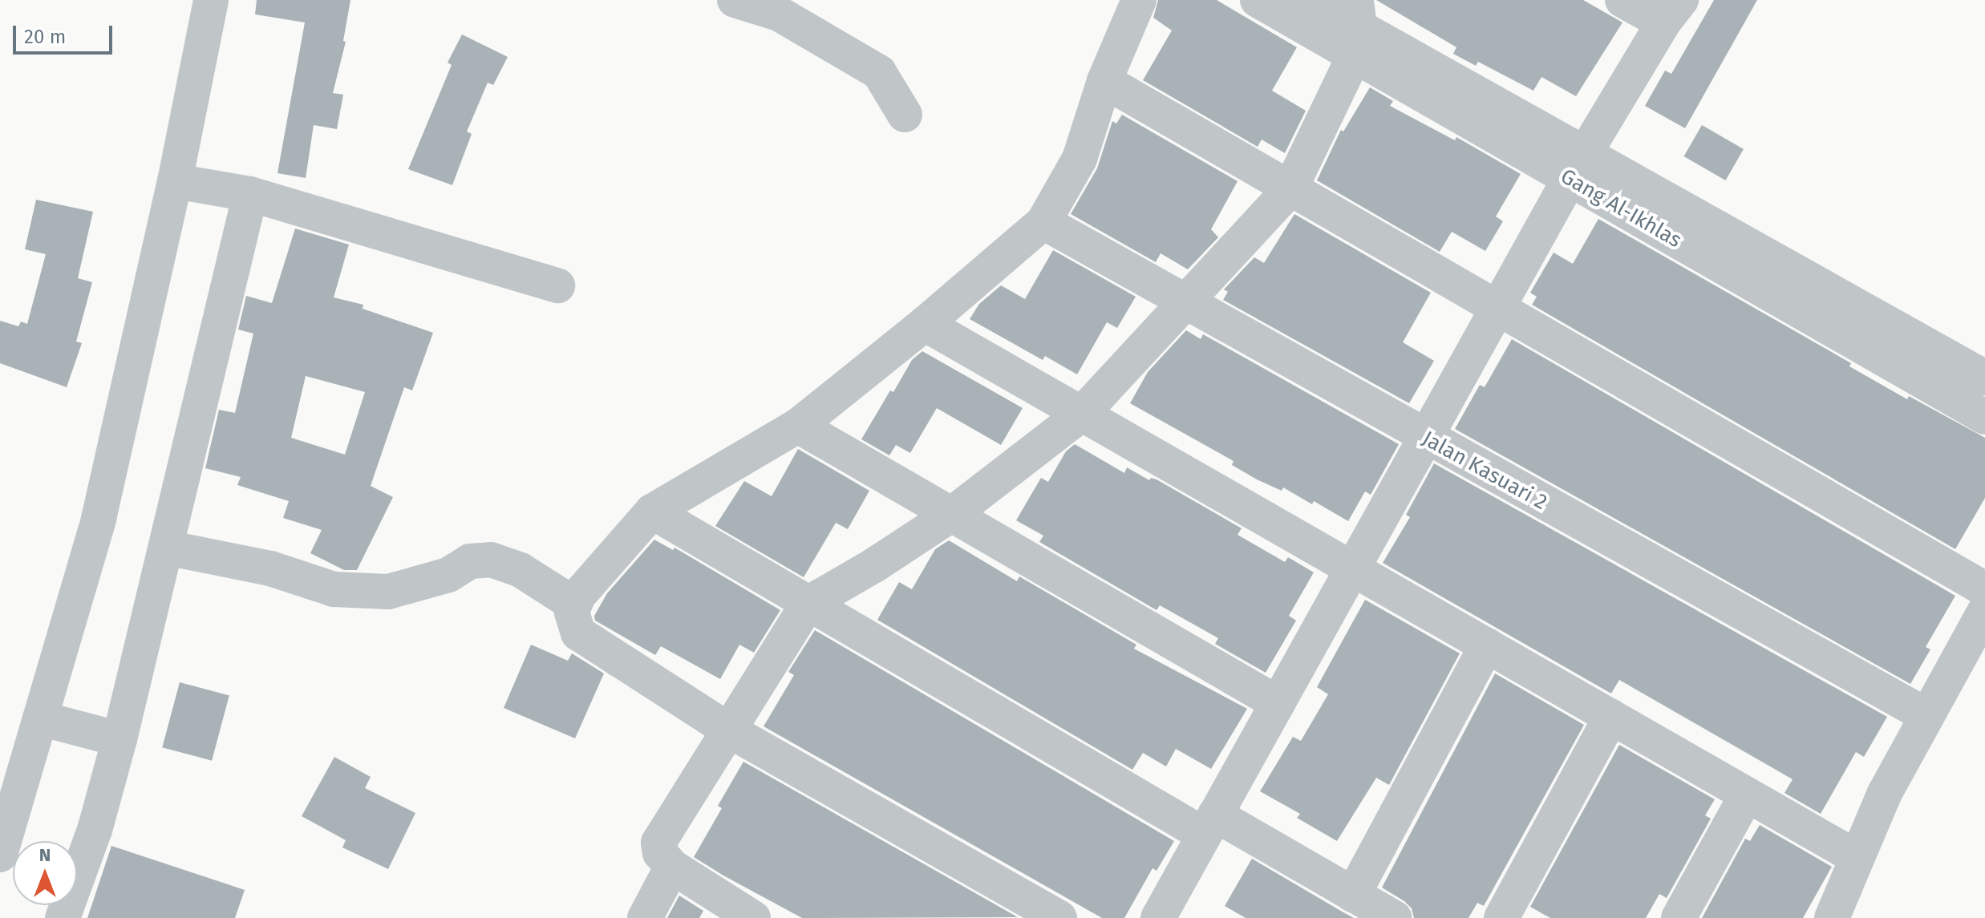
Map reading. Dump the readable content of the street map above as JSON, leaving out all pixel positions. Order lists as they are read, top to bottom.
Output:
{
  "streets": {
    "street": ["Gang Al-Ikhlas", "Jalan Kasuari 2"]
  },
  "scale_bar": "20 m",
  "north": "top"
}
